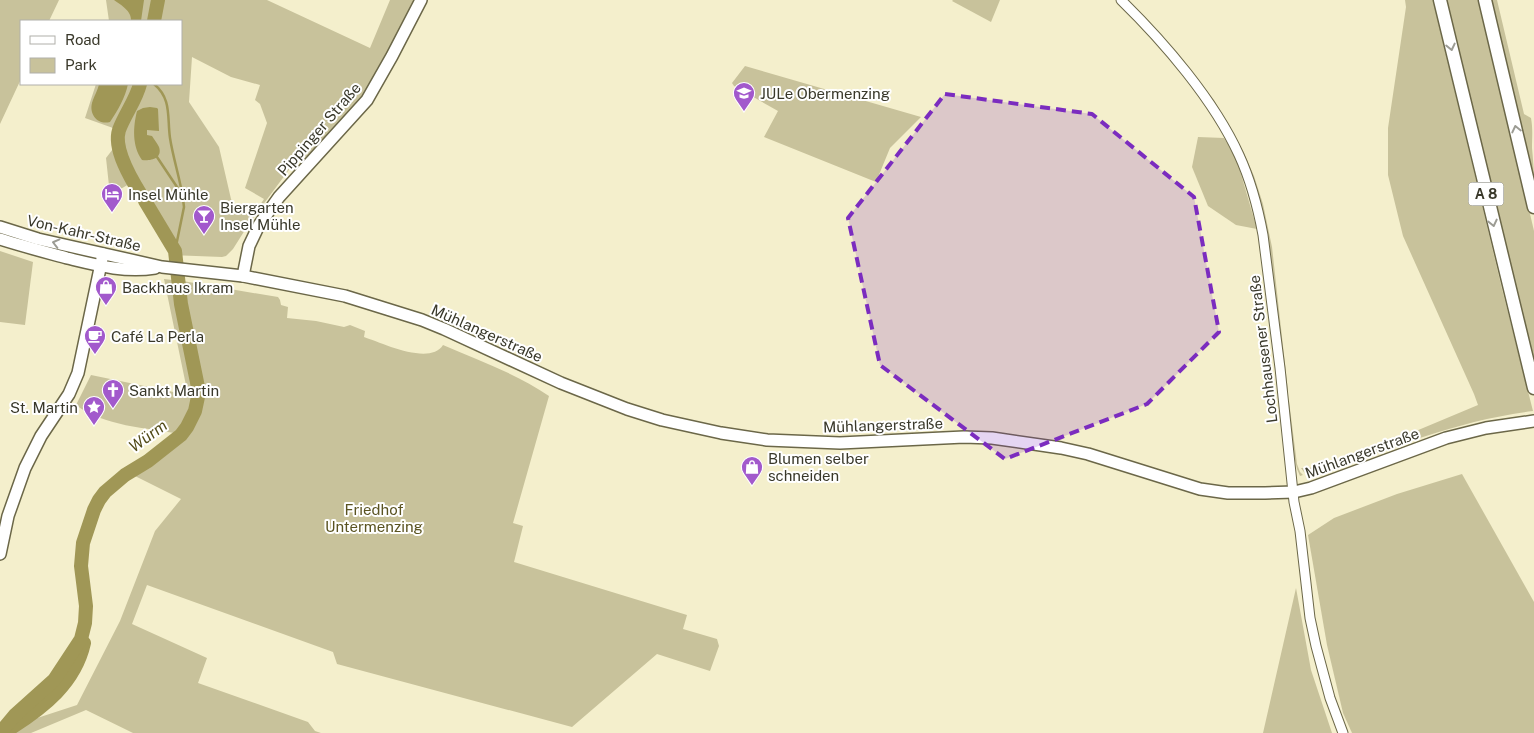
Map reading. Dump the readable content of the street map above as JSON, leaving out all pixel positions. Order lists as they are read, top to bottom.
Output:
{
  "streets": {
    "highway": ["A 8"],
    "main road": ["Pippinger Straße", "Von-Kahr-Straße", "Mühlangerstraße"],
    "street": ["Lochhausener Straße"]
  },
  "crossings": [
    ["Pippinger Straße", "Von-Kahr-Straße"],
    ["Pippinger Straße", "Mühlangerstraße"],
    ["Von-Kahr-Straße", "Mühlangerstraße"],
    ["Mühlangerstraße", "Lochhausener Straße"]
  ],
  "water": ["Würm"],
  "parks": ["Friedhof Untermenzing"],
  "places": {
    "school or university": ["JULe Obermenzing"],
    "hotel": ["Insel Mühle"],
    "bar": ["Biergarten Insel Mühle"],
    "shop": ["Backhaus Ikram", "Blumen selber schneiden"],
    "cafe": ["Café La Perla"],
    "church": ["Sankt Martin"],
    "place": ["St. Martin"]
  },
  "legend": ["Road", "Park"]
}
